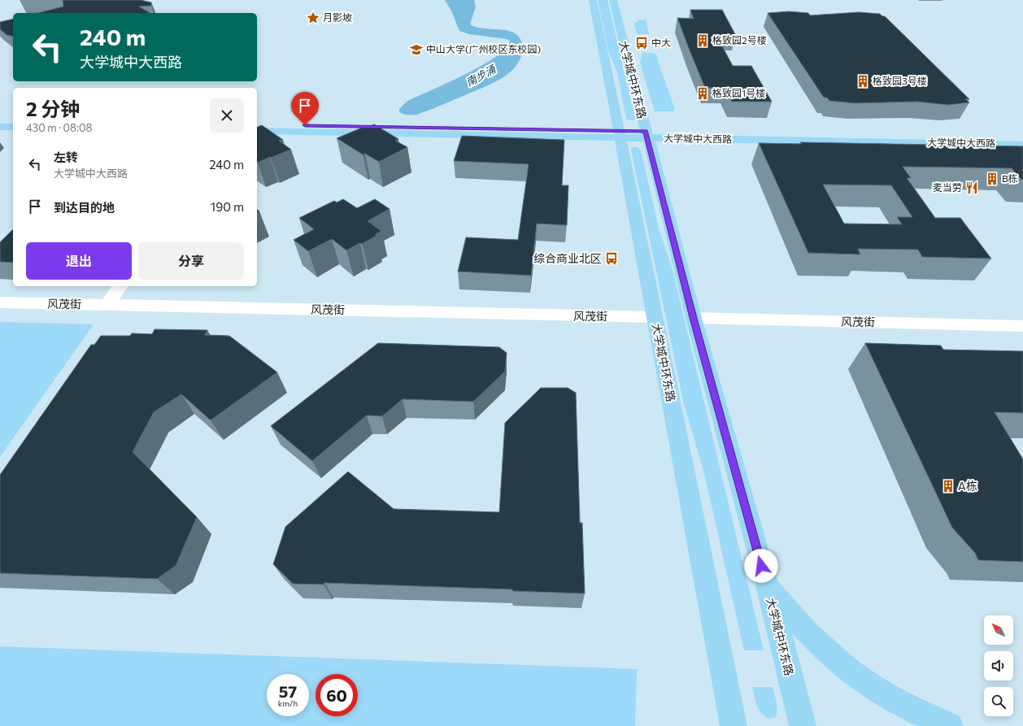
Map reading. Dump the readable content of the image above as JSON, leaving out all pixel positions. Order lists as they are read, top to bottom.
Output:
{
  "streets": {
    "main road": ["大学城中环东路", "大学城中大西路"],
    "street": ["风茂街"]
  },
  "crossings": [
    ["大学城中环东路", "大学城中大西路"],
    ["大学城中环东路", "风茂街"]
  ],
  "water": ["南步涌"],
  "places": {
    "place": ["月影坡"],
    "building": [
      "格致园2号楼",
      "格致园3号楼",
      "格致园1号楼",
      "B栋",
      "A栋"
    ],
    "bus stop": ["中大", "综合商业北区"],
    "school or university": ["中山大学(广州校区东校园)"],
    "restaurant": ["麦当劳"]
  },
  "north": "top left",
  "page": {
    "turn": ["240 m", "大学城中大西路"],
    "heading": ["2 分钟", "430 m · 08:08"],
    "list": [
      {
        "name": "左转",
        "note": "大学城中大西路",
        "value": "240 m"
      },
      {
        "name": "到达目的地",
        "value": "190 m"
      }
    ],
    "buttons": ["退出", "分享"],
    "speed": "57 km/h",
    "limit": "60"
  }
}
